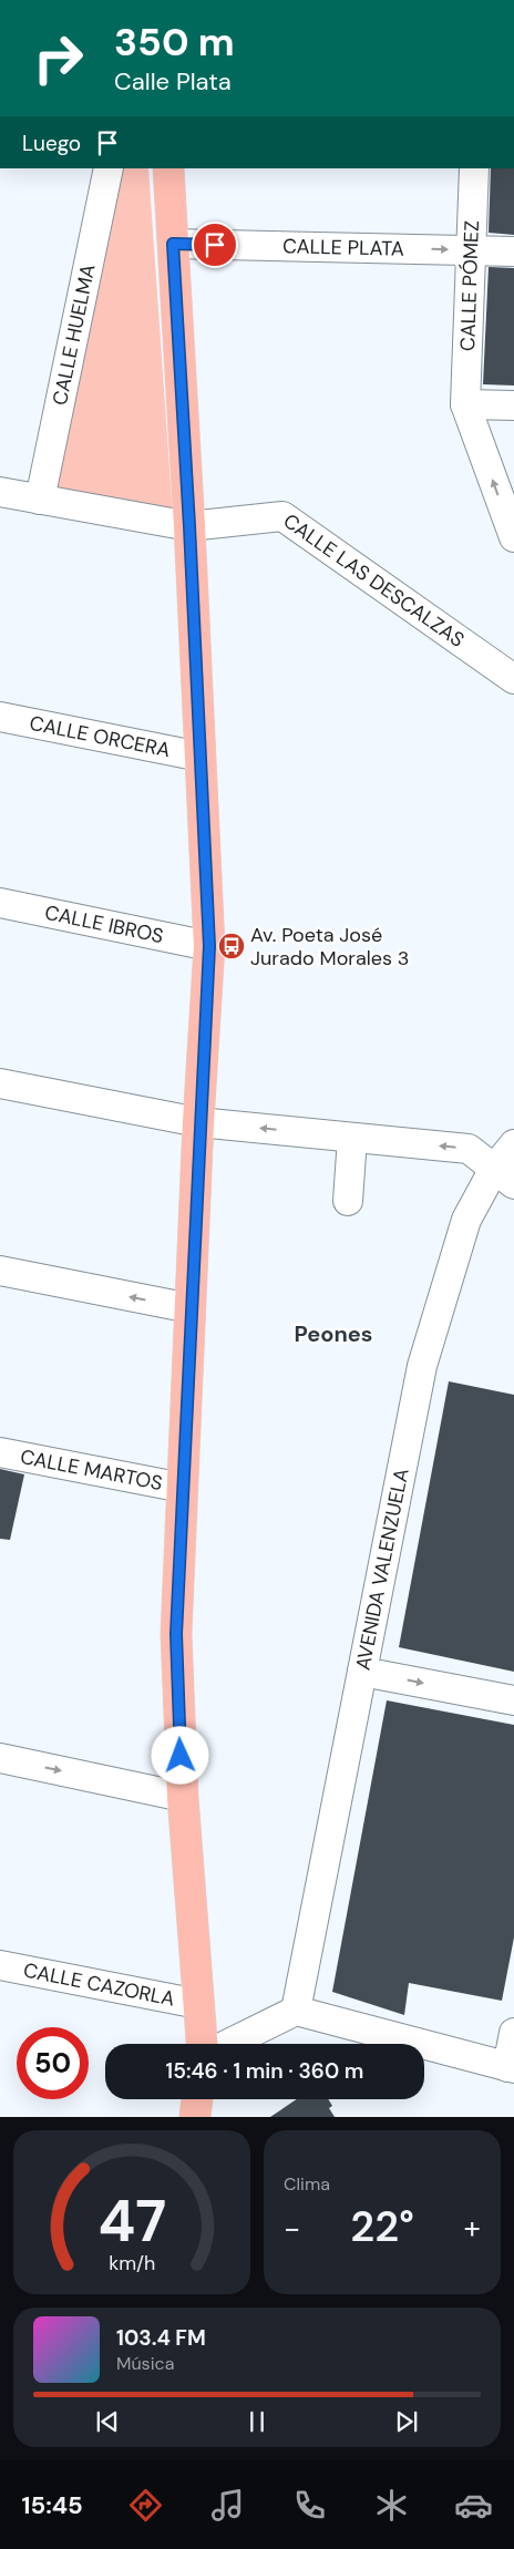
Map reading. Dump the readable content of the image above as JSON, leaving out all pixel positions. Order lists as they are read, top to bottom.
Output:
{
  "streets": {
    "street": [
      "CALLE PLATA",
      "CALLE PÓMEZ",
      "CALLE HUELMA",
      "CALLE LAS DESCALZAS",
      "CALLE ORCERA",
      "CALLE IBROS",
      "CALLE MARTOS",
      "AVENIDA VALENZUELA",
      "CALLE CAZORLA"
    ]
  },
  "crossings": [
    ["CALLE PLATA", "CALLE PÓMEZ"],
    ["CALLE HUELMA", "CALLE LAS DESCALZAS"]
  ],
  "one_way": ["CALLE PLATA"],
  "districts": ["Peones"],
  "places": {
    "bus stop": ["Av. Poeta José Jurado Morales 3"]
  },
  "page": {
    "turn": ["350 m", "Calle Plata"],
    "then": "Luego",
    "limit": "50",
    "trip": "15:46 · 1 min · 360 m",
    "tile": "Clima",
    "heat": ["−", "22°", "+"],
    "song": ["103.4 FM", "Música"],
    "tabs": "15:45",
    "gauge": ["47", "km/h"]
  }
}
